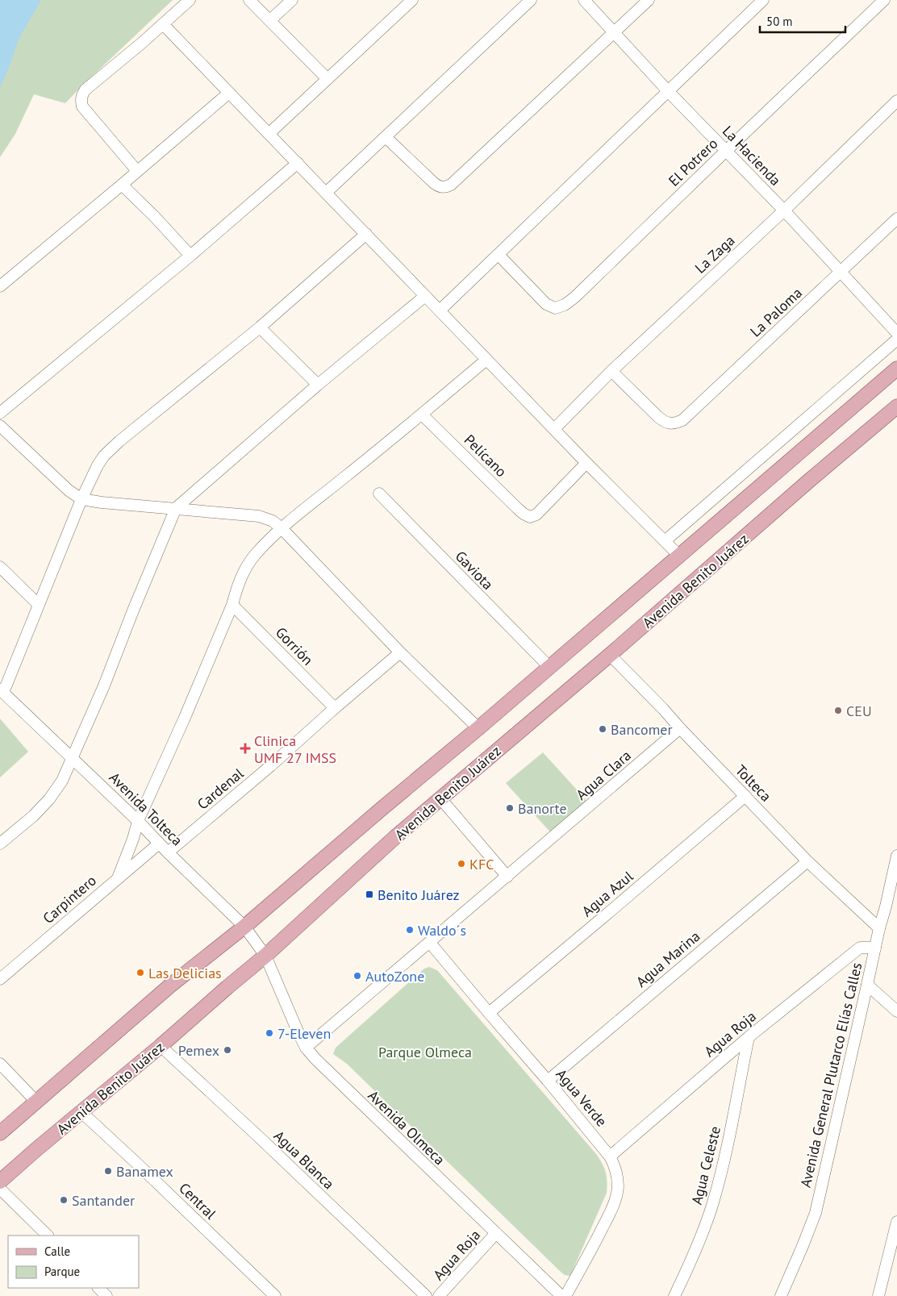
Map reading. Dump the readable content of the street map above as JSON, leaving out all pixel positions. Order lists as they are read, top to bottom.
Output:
{
  "streets": {
    "main road": ["Avenida Benito Juárez"],
    "street": [
      "La Hacienda",
      "El Potrero",
      "La Zaga",
      "La Paloma",
      "Pelícano",
      "Gaviota",
      "Gorrión",
      "Agua Clara",
      "Tolteca",
      "Cardenal",
      "Avenida Tolteca",
      "Agua Azul",
      "Carpintero",
      "Agua Marina",
      "Agua Roja",
      "Avenida General Plutarco Elías Calles",
      "Agua Verde",
      "Avenida Olmeca",
      "Agua Blanca",
      "Agua Celeste",
      "Central"
    ]
  },
  "crossings": [
    ["La Hacienda", "El Potrero"],
    ["La Hacienda", "La Zaga"],
    ["La Hacienda", "La Paloma"],
    ["La Zaga", "La Paloma"],
    ["Gaviota", "Avenida Benito Juárez"],
    ["Avenida Benito Juárez", "Tolteca"],
    ["Avenida Benito Juárez", "Avenida Tolteca"],
    ["Avenida Benito Juárez", "Avenida Olmeca"],
    ["Avenida Benito Juárez", "Agua Blanca"],
    ["Avenida Benito Juárez", "Central"],
    ["Gorrión", "Cardenal"],
    ["Agua Clara", "Tolteca"],
    ["Agua Clara", "Agua Verde"],
    ["Agua Clara", "Avenida Olmeca"],
    ["Tolteca", "Agua Azul"],
    ["Tolteca", "Agua Marina"],
    ["Tolteca", "Avenida General Plutarco Elías Calles"],
    ["Cardenal", "Avenida Tolteca"],
    ["Avenida Tolteca", "Carpintero"],
    ["Avenida Tolteca", "Avenida Olmeca"],
    ["Agua Azul", "Agua Verde"],
    ["Agua Marina", "Agua Verde"],
    ["Agua Roja", "Avenida General Plutarco Elías Calles"],
    ["Agua Roja", "Agua Verde"],
    ["Agua Roja", "Avenida Olmeca"],
    ["Agua Roja", "Agua Celeste"]
  ],
  "parks": ["Parque Olmeca"],
  "places": {
    "other": [
      "CEU",
      "Bancomer",
      "Banorte",
      "KFC",
      "Waldo´s",
      "Las Delicias",
      "AutoZone",
      "7-Eleven",
      "Pemex",
      "Banamex",
      "Santander"
    ],
    "health": ["Clinica UMF 27 IMSS"],
    "transit": ["Benito Juárez"]
  },
  "legend": ["Calle", "Parque"],
  "scale_bar": "50 m"
}
